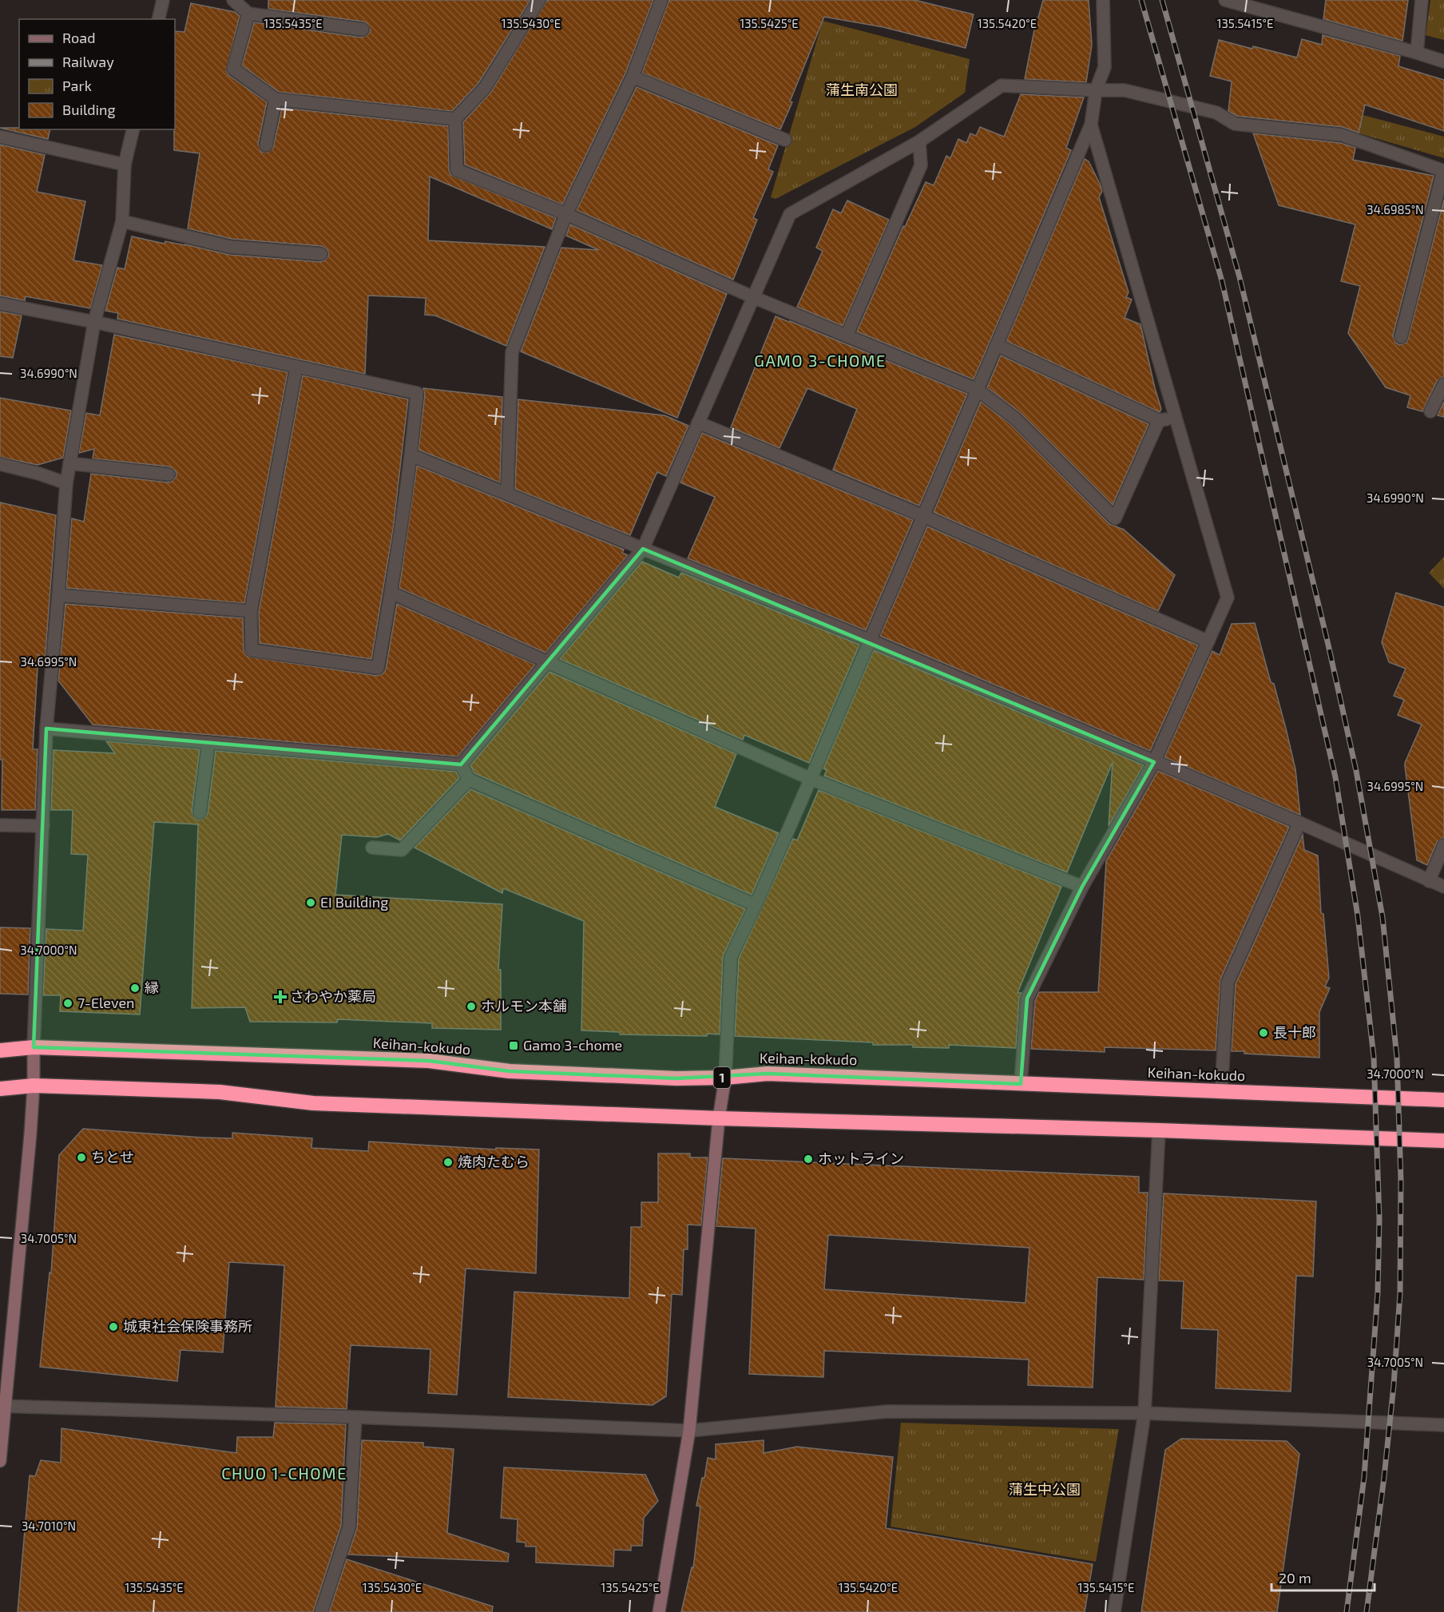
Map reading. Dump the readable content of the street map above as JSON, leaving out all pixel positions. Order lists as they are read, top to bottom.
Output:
{
  "streets": {
    "highway": ["Keihan-kokudo", "1"]
  },
  "districts": ["GAMO 3-CHOME", "CHUO 1-CHOME"],
  "parks": ["蒲生南公園", "蒲生中公園"],
  "places": {
    "other": [
      "EI Building",
      "縁",
      "7-Eleven",
      "ホルモン本舗",
      "長十郎",
      "ちとせ",
      "ホットライン",
      "焼肉たむら",
      "城東社会保険事務所"
    ],
    "health": ["さわやか薬局"],
    "transit": ["Gamo 3-chome"]
  },
  "legend": [
    "Road",
    "Railway",
    "Park",
    "Building"
  ],
  "scale_bar": "20 m",
  "coordinates": [
    "135.5435°E",
    "135.5430°E",
    "135.5425°E",
    "135.5420°E",
    "135.5415°E",
    "34.6985°N",
    "34.6990°N",
    "34.6995°N",
    "34.7000°N",
    "34.7005°N",
    "34.7010°N"
  ]
}
